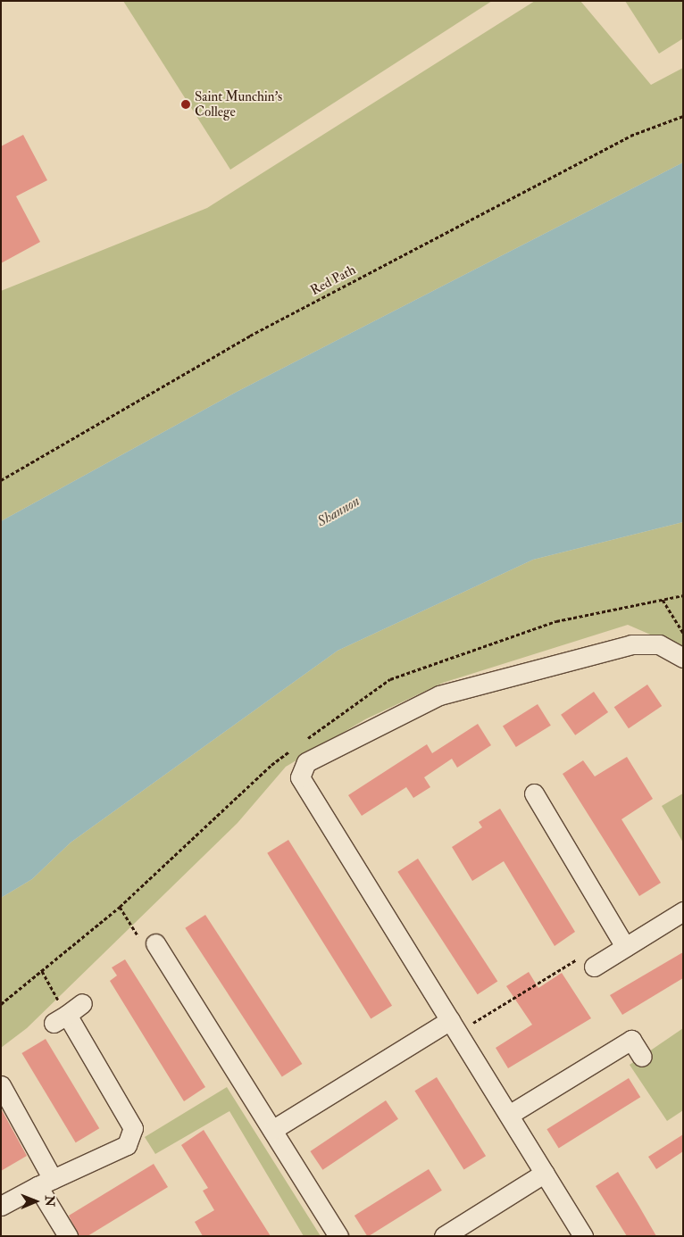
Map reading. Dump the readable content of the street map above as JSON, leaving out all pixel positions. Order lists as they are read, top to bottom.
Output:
{
  "streets": {
    "path": ["Red Path"]
  },
  "water": ["Shannon"],
  "places": ["Saint Munchin's College"],
  "north": "right"
}
